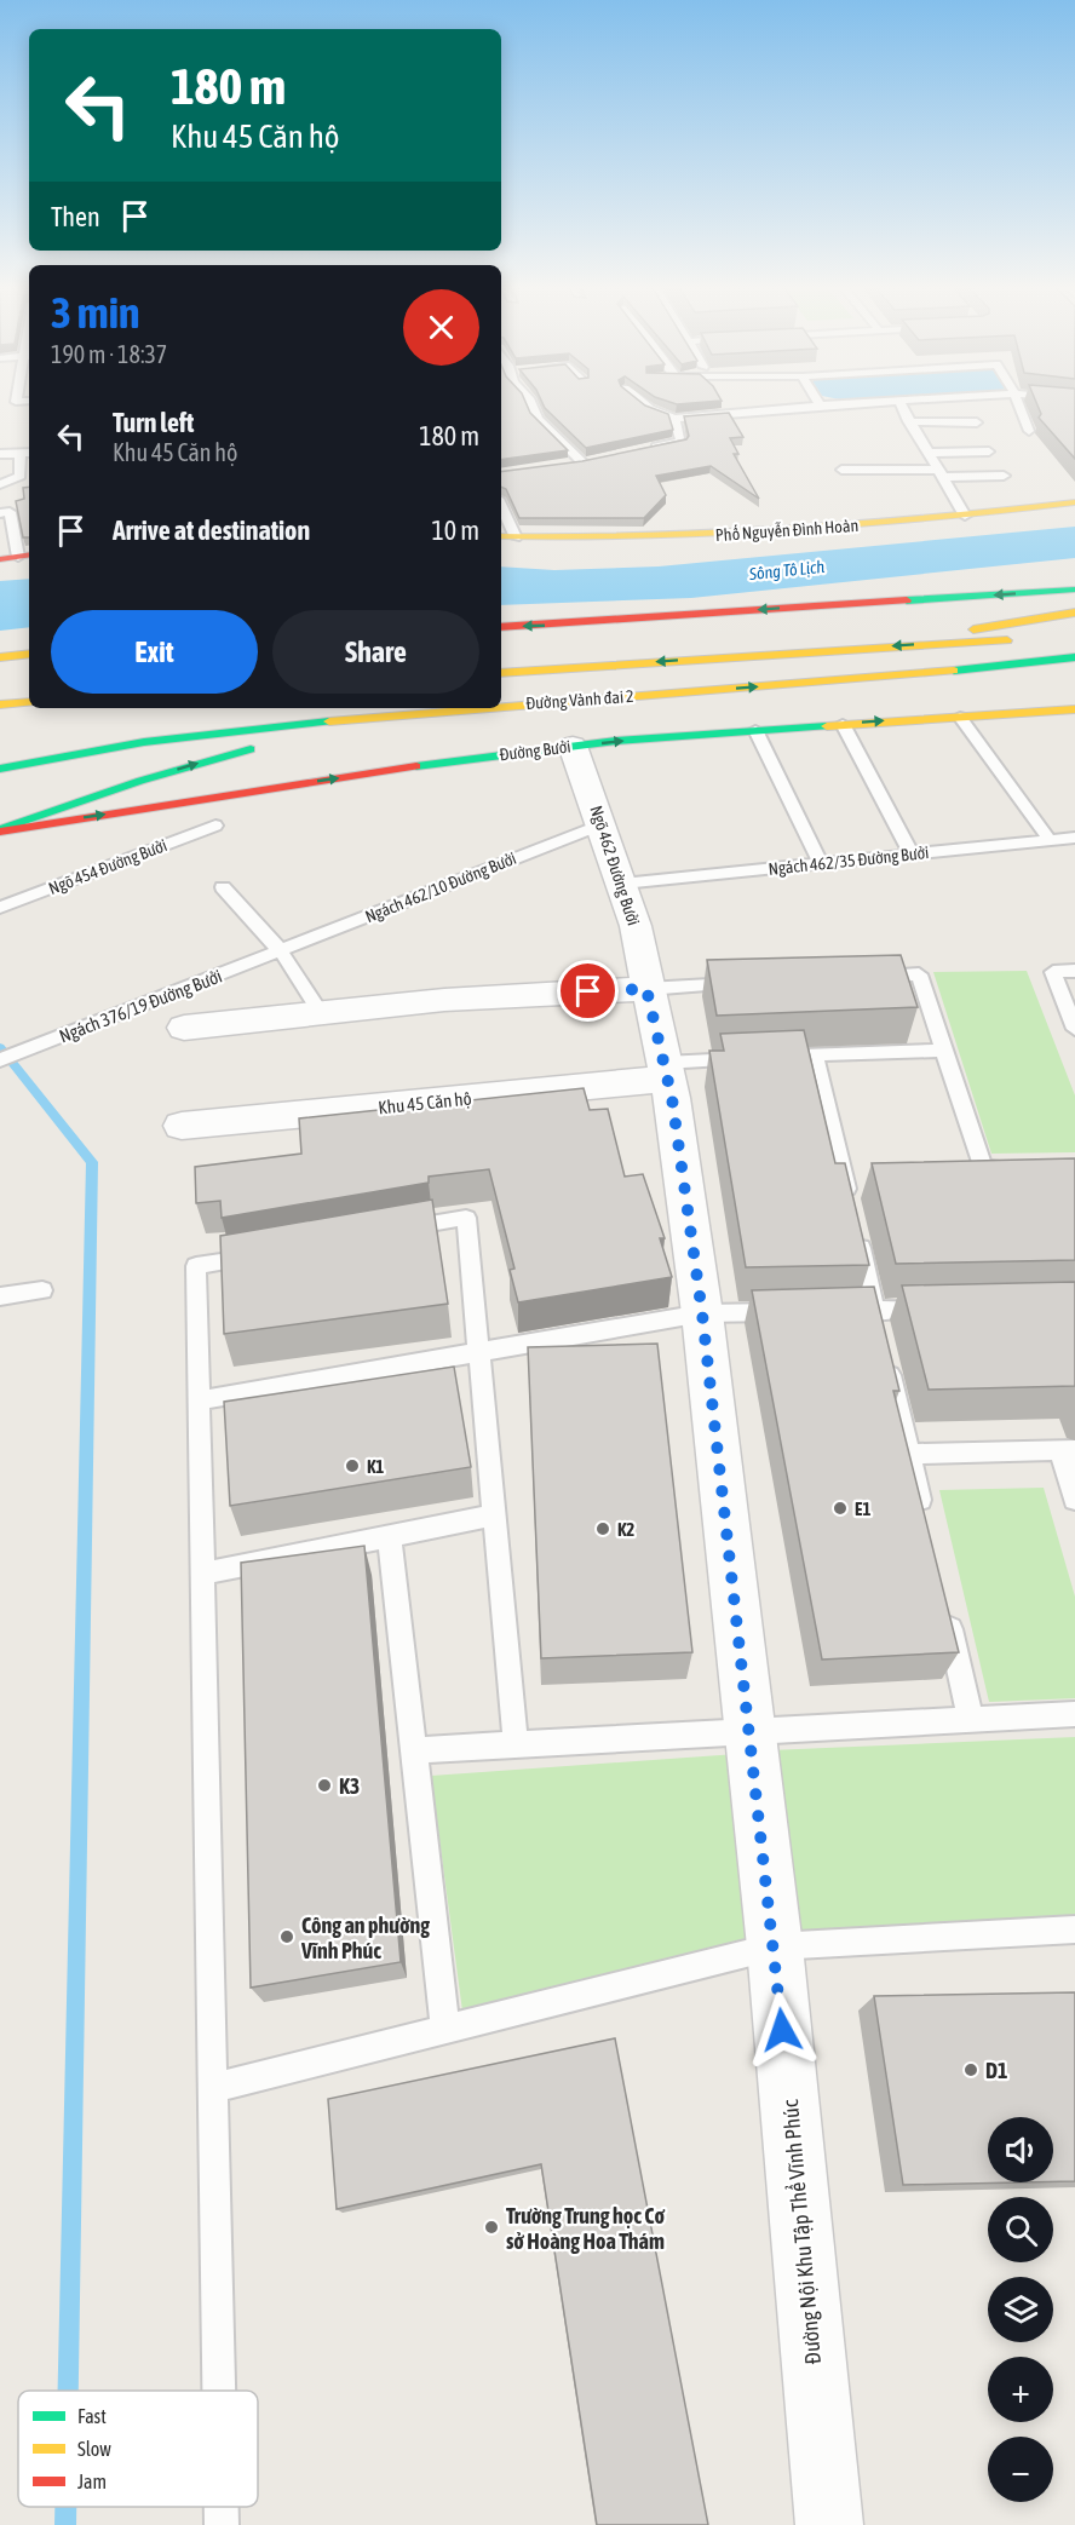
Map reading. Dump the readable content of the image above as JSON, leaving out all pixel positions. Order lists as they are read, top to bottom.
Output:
{
  "streets": {
    "main road": ["Phố Nguyễn Đình Hoàn", "Đường Vành đai 2", "Đường Bưởi"],
    "street": ["Ngõ 462 Đường Bưởi", "Khu 45 Căn hộ", "Đường Nội Khu Tập Thể Vĩnh Phúc"],
    "lane": [
      "Ngách 462/35 Đường Bưởi",
      "Ngõ 454 Đường Bưởi",
      "Ngách 462/10 Đường Bưởi",
      "Ngách 376/19 Đường Bưởi"
    ]
  },
  "crossings": [
    ["Đường Bưởi", "Ngõ 462 Đường Bưởi"],
    ["Ngách 462/35 Đường Bưởi", "Ngõ 462 Đường Bưởi"],
    ["Ngõ 462 Đường Bưởi", "Ngách 462/10 Đường Bưởi"],
    ["Ngõ 462 Đường Bưởi", "Đường Nội Khu Tập Thể Vĩnh Phúc"],
    ["Ngách 462/10 Đường Bưởi", "Ngách 376/19 Đường Bưởi"],
    ["Khu 45 Căn hộ", "Đường Nội Khu Tập Thể Vĩnh Phúc"]
  ],
  "water": ["Sông Tô Lịch"],
  "places": [
    "K1",
    "E1",
    "K2",
    "K3",
    "Công an phường Vĩnh Phúc",
    "D1",
    "Trường Trung học Cơ sở Hoàng Hoa Thám"
  ],
  "legend": ["Fast", "Slow", "Jam"],
  "page": {
    "turn": ["180 m", "Khu 45 Căn hộ"],
    "then": "Then",
    "heading": ["3 min", "190 m · 18:37"],
    "list": [
      {
        "name": "Turn left",
        "note": "Khu 45 Căn hộ",
        "value": "180 m"
      },
      {
        "name": "Arrive at destination",
        "value": "10 m"
      }
    ],
    "buttons": ["Exit", "Share"],
    "map_buttons": ["+", "−"]
  }
}
